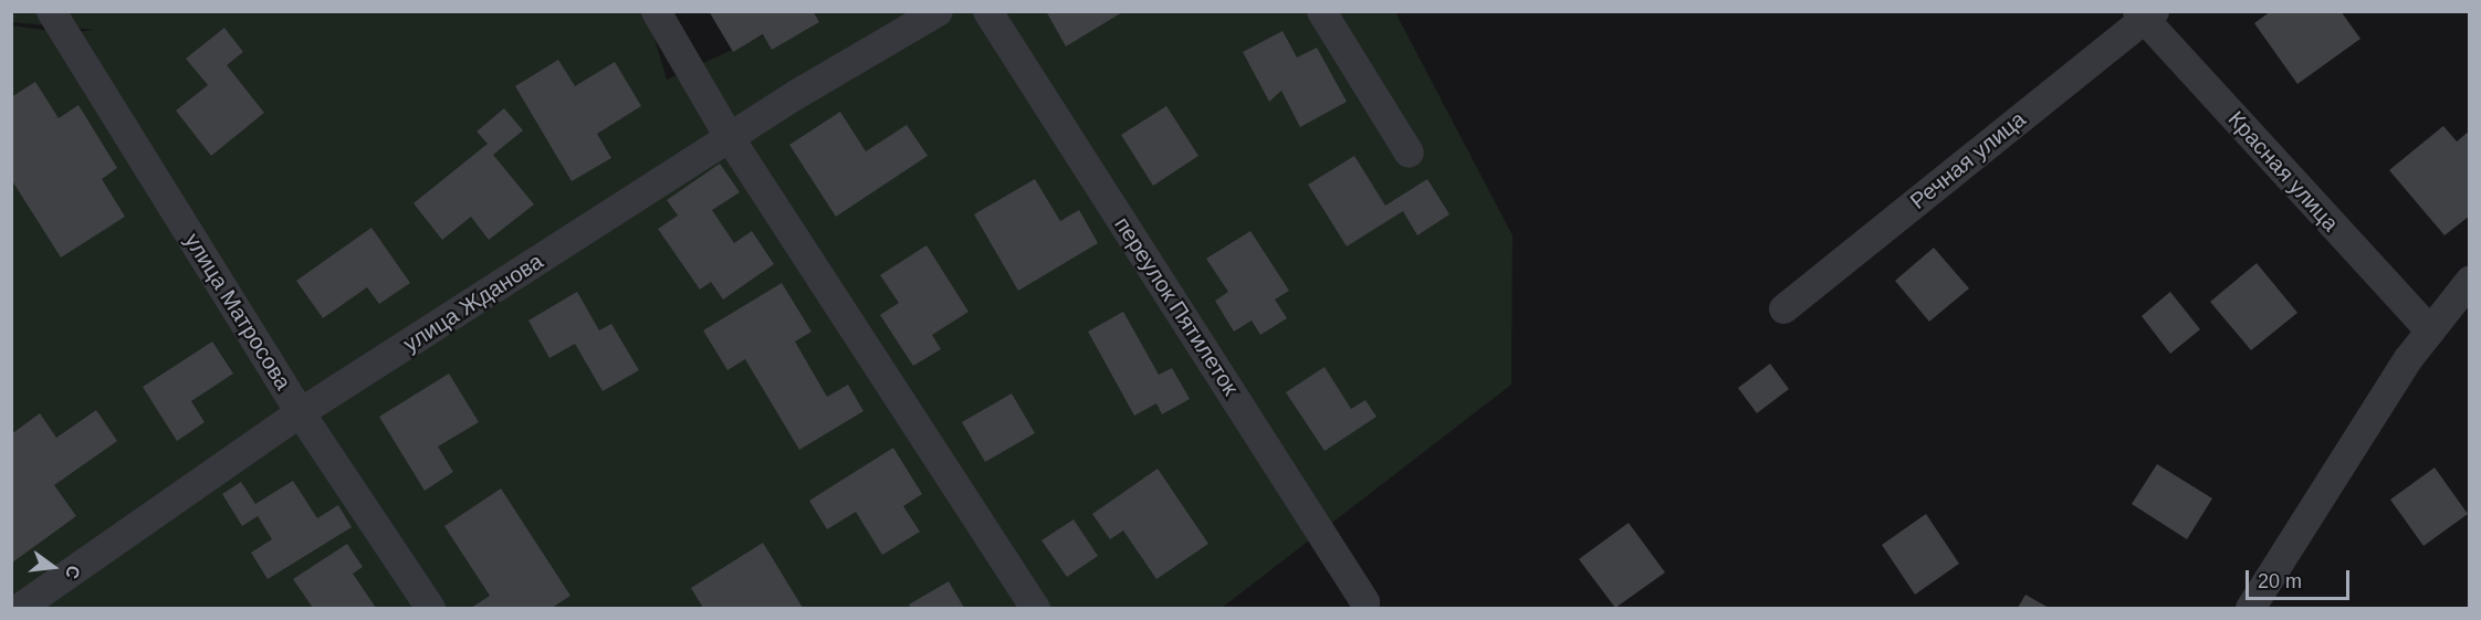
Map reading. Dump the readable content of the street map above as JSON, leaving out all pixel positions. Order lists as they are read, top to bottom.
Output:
{
  "streets": {
    "street": [
      "Речная улица",
      "Красная улица",
      "улица Жданова",
      "переулок Пятилеток",
      "улица Матросова"
    ]
  },
  "crossings": [
    ["Речная улица", "Красная улица"],
    ["улица Жданова", "улица Матросова"]
  ],
  "scale_bar": "20 m",
  "north": "right"
}
